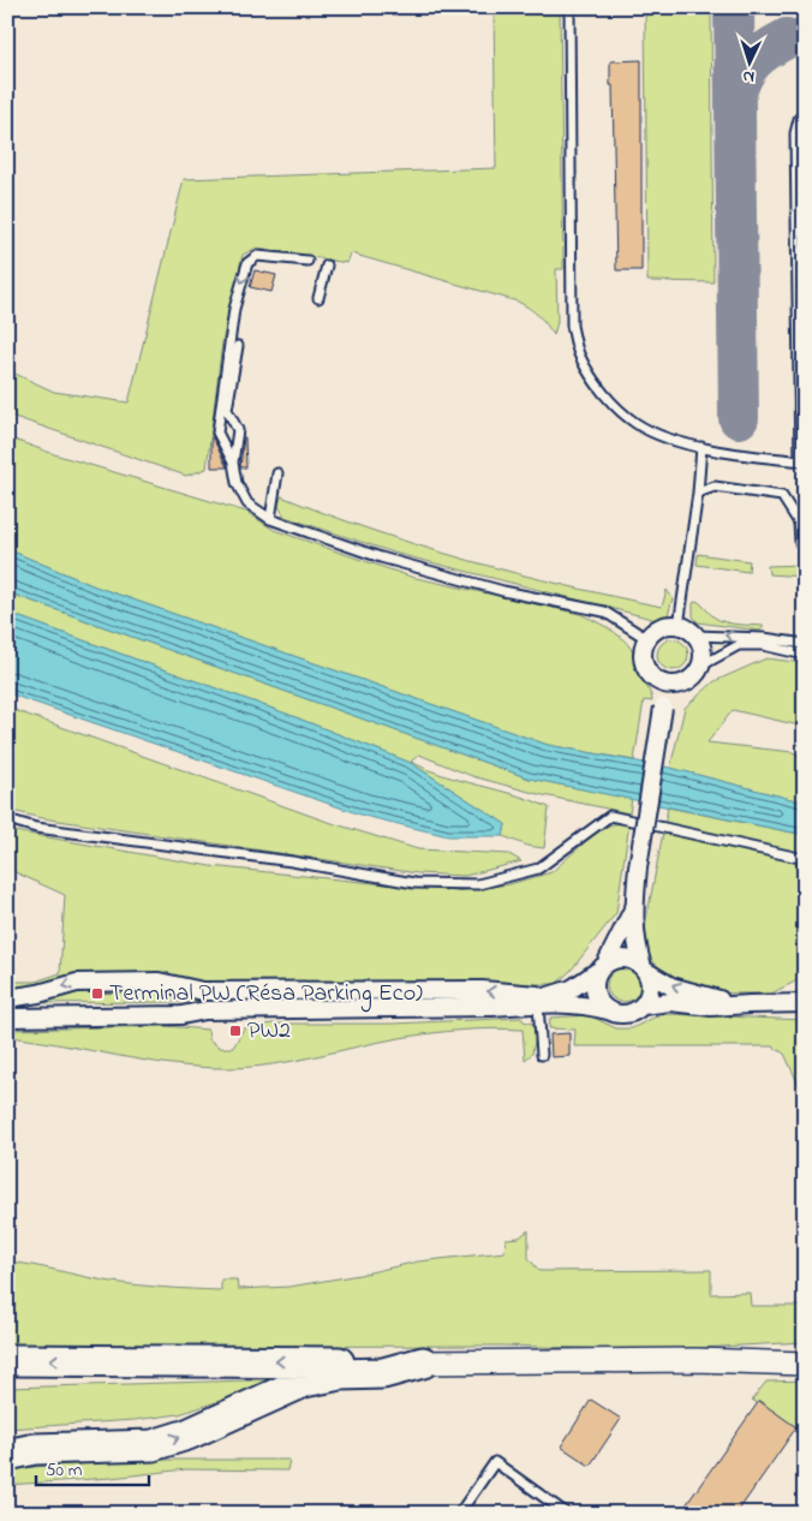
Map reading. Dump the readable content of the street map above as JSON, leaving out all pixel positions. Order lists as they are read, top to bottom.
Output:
{
  "places": {
    "transit": ["Terminal PW (Résa Parking Eco)", "PW2"]
  },
  "scale_bar": "50 m",
  "north": "bottom"
}
